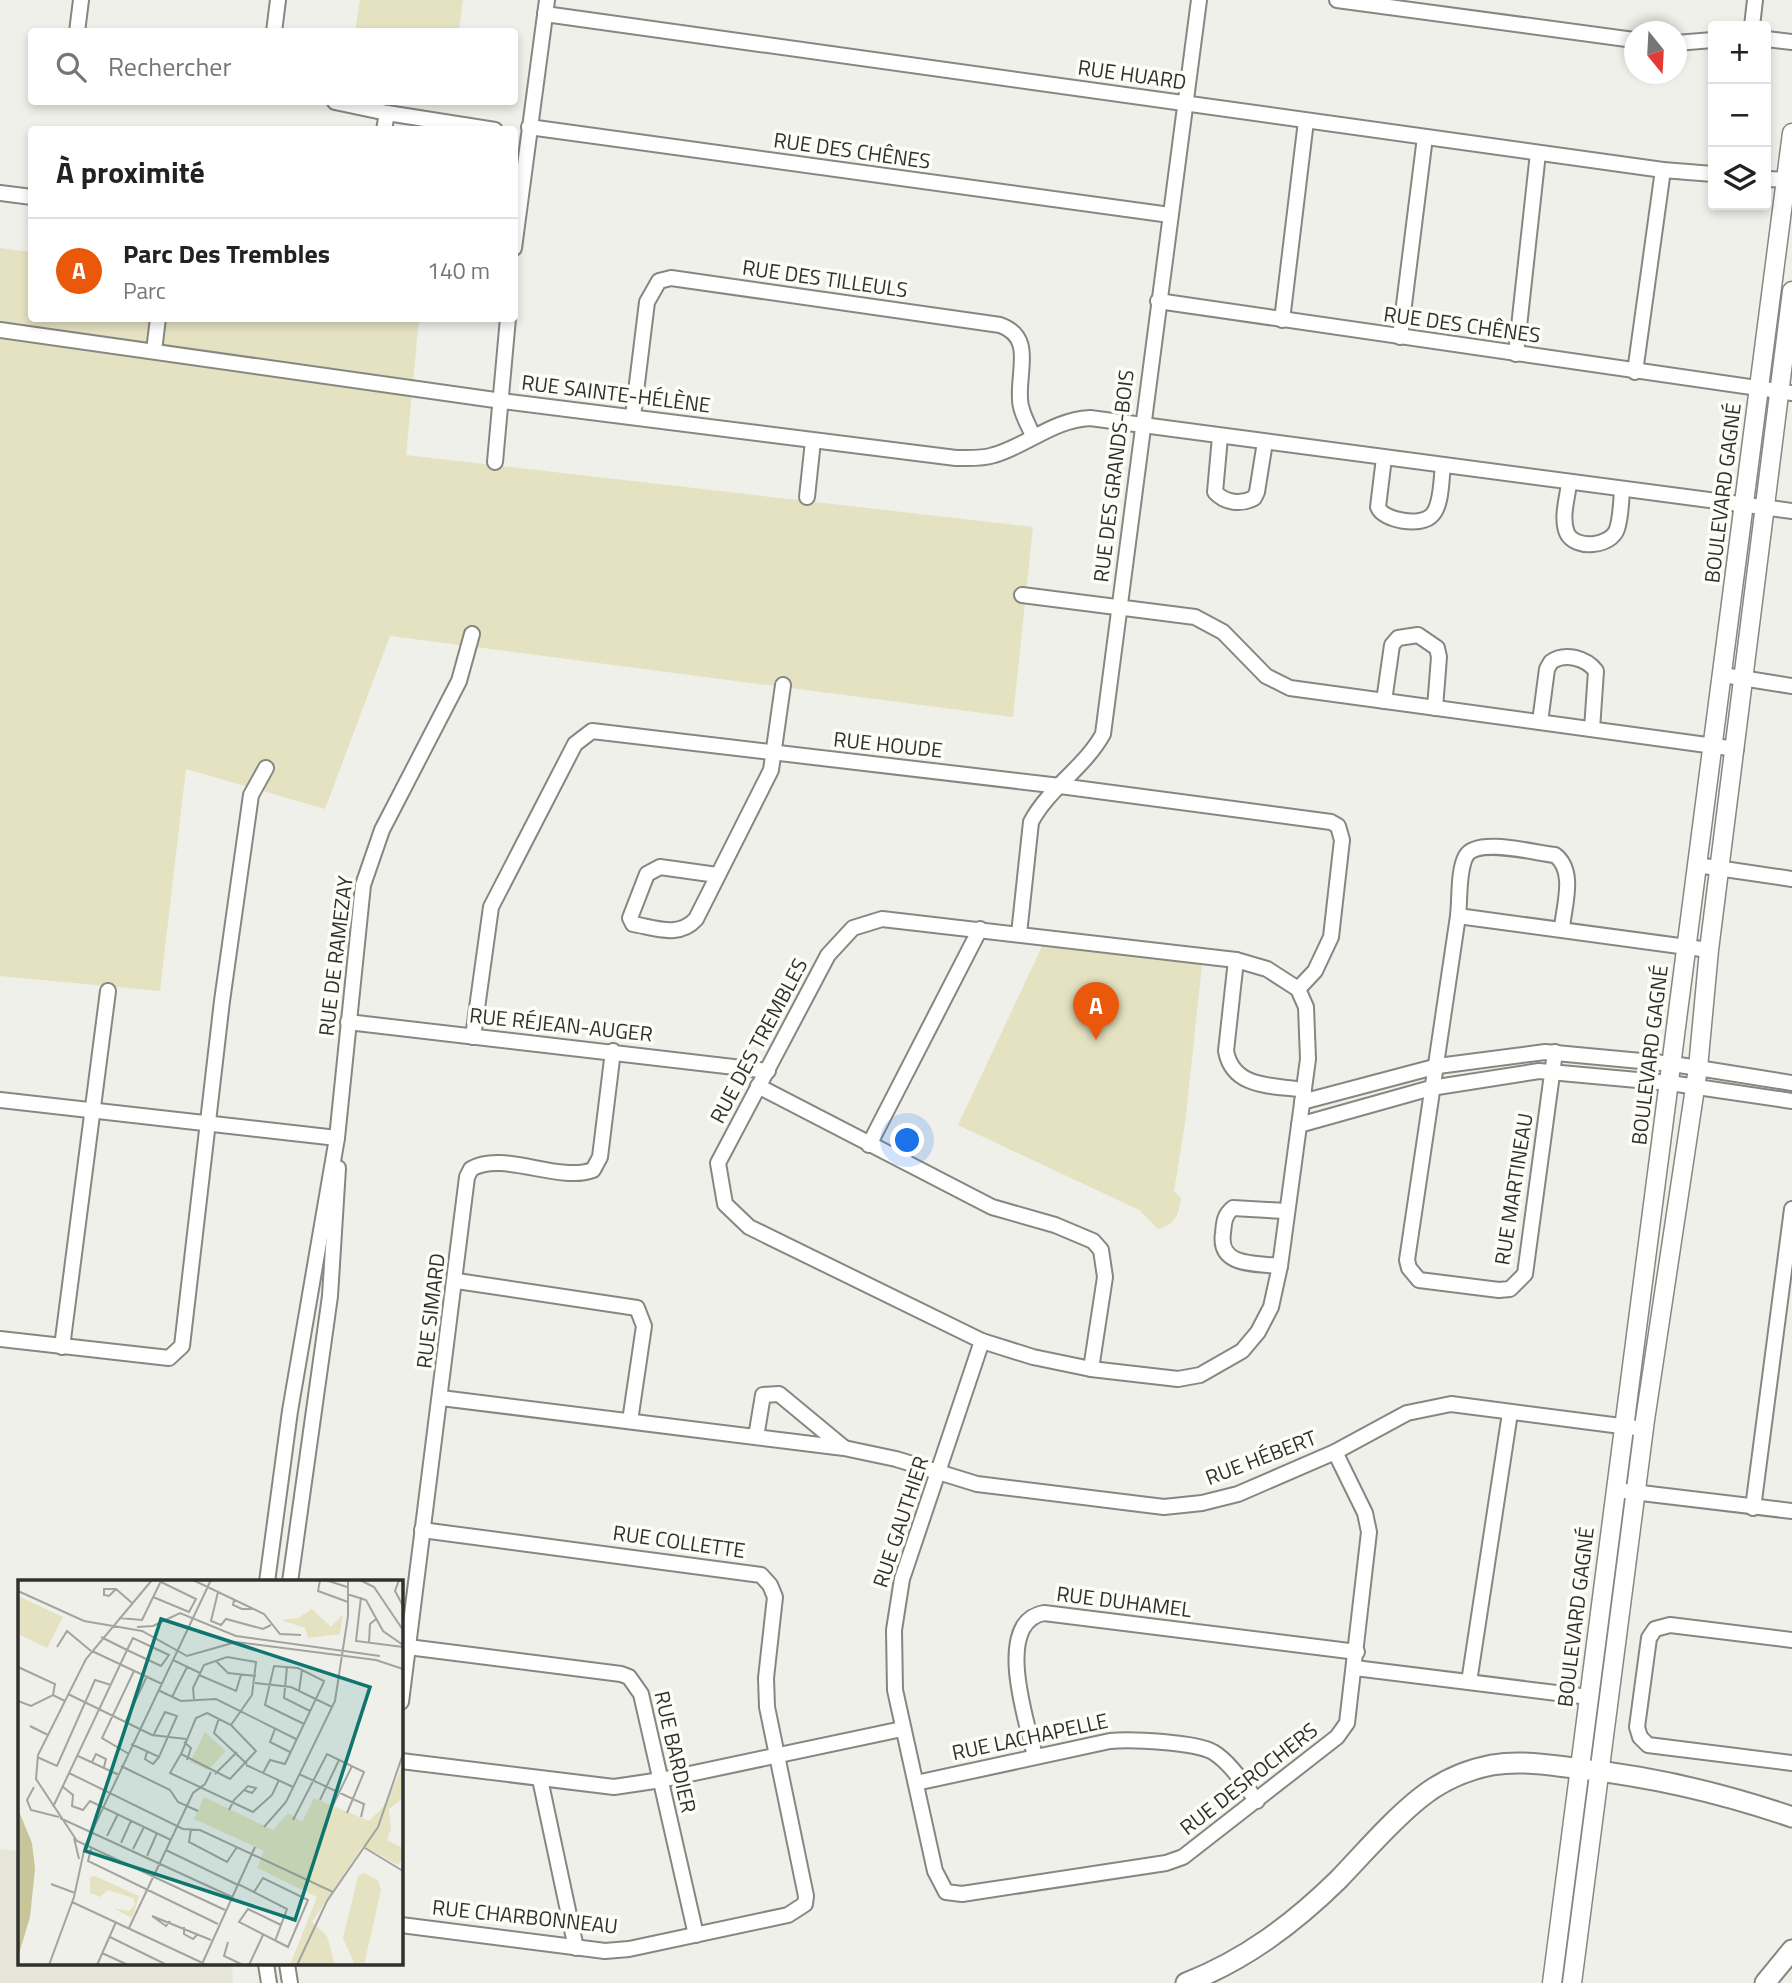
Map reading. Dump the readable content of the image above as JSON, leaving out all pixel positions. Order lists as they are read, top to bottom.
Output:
{
  "streets": {
    "main road": ["BOULEVARD GAGNÉ"],
    "street": [
      "RUE HUARD",
      "RUE DES CHÊNES",
      "RUE DES TILLEULS",
      "RUE SAINTE-HÉLÈNE",
      "RUE DES GRANDS-BOIS",
      "RUE HOUDE",
      "RUE DE RAMEZAY",
      "RUE RÉJEAN-AUGER",
      "RUE DES TREMBLES",
      "RUE MARTINEAU",
      "RUE SIMARD",
      "RUE HÉBERT",
      "RUE GAUTHIER",
      "RUE COLLETTE",
      "RUE DUHAMEL",
      "RUE LACHAPELLE",
      "RUE BARDIER",
      "RUE DESROCHERS",
      "RUE CHARBONNEAU"
    ]
  },
  "crossings": [
    ["RUE HUARD", "RUE DES GRANDS-BOIS"],
    ["RUE DES CHÊNES", "RUE DES GRANDS-BOIS"],
    ["RUE DES CHÊNES", "BOULEVARD GAGNÉ"],
    ["RUE DES TILLEULS", "RUE SAINTE-HÉLÈNE"],
    ["RUE SAINTE-HÉLÈNE", "RUE DES GRANDS-BOIS"],
    ["RUE SAINTE-HÉLÈNE", "BOULEVARD GAGNÉ"],
    ["RUE DES GRANDS-BOIS", "RUE HOUDE"],
    ["RUE DES GRANDS-BOIS", "RUE DES TREMBLES"],
    ["BOULEVARD GAGNÉ", "RUE HÉBERT"],
    ["RUE HOUDE", "RUE RÉJEAN-AUGER"],
    ["RUE HOUDE", "RUE DES TREMBLES"],
    ["RUE DE RAMEZAY", "RUE RÉJEAN-AUGER"],
    ["RUE RÉJEAN-AUGER", "RUE DES TREMBLES"],
    ["RUE RÉJEAN-AUGER", "RUE SIMARD"],
    ["RUE DES TREMBLES", "RUE GAUTHIER"],
    ["RUE SIMARD", "RUE HÉBERT"],
    ["RUE SIMARD", "RUE COLLETTE"],
    ["RUE SIMARD", "RUE BARDIER"],
    ["RUE HÉBERT", "RUE GAUTHIER"],
    ["RUE HÉBERT", "RUE DESROCHERS"],
    ["RUE GAUTHIER", "RUE LACHAPELLE"],
    ["RUE GAUTHIER", "RUE DESROCHERS"],
    ["RUE COLLETTE", "RUE CHARBONNEAU"],
    ["RUE DUHAMEL", "RUE LACHAPELLE"],
    ["RUE DUHAMEL", "RUE DESROCHERS"],
    ["RUE LACHAPELLE", "RUE DESROCHERS"],
    ["RUE BARDIER", "RUE CHARBONNEAU"]
  ],
  "north": "bottom",
  "page": {
    "map_buttons": ["+", "−"],
    "search": "Rechercher",
    "heading": "À proximité",
    "list": [
      {
        "mark": "A",
        "name": "Parc Des Trembles",
        "note": "Parc",
        "value": "140 m"
      }
    ],
    "pins": "A"
  }
}
